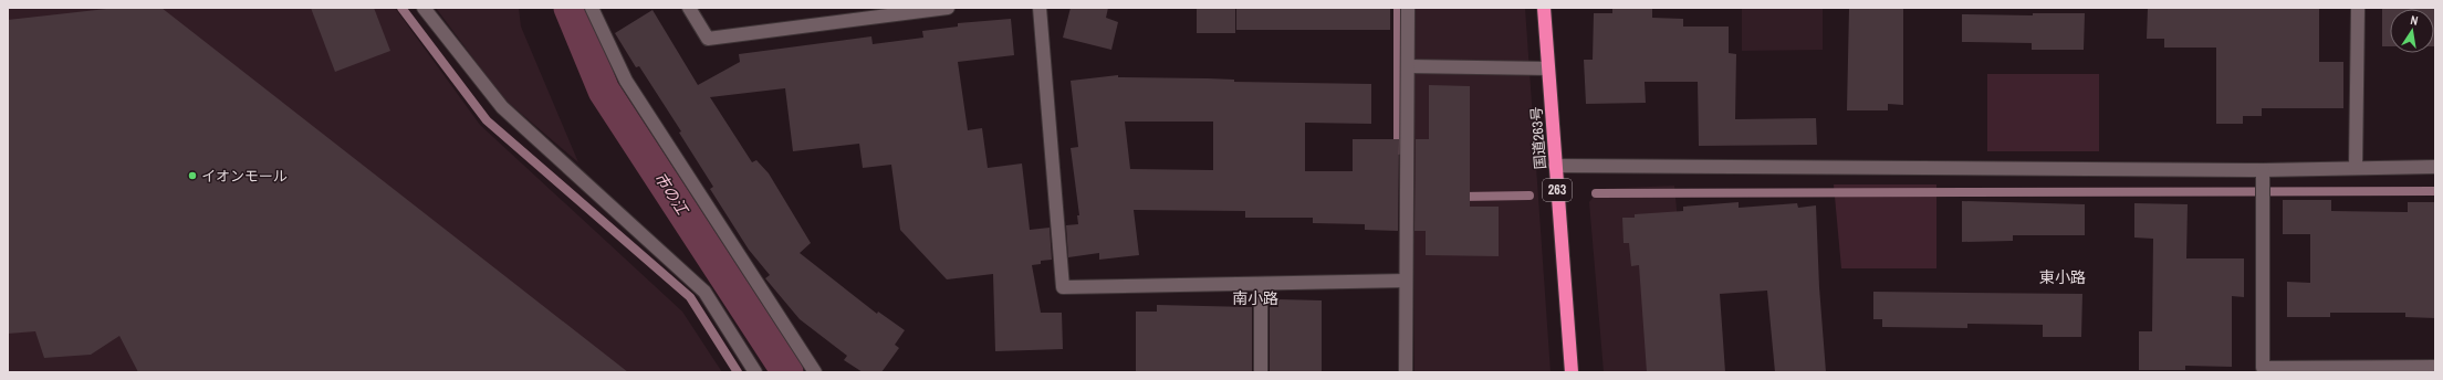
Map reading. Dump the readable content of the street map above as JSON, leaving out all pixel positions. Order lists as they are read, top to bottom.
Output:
{
  "streets": {
    "highway": ["国道263号", "263"]
  },
  "districts": ["東小路", "南小路"],
  "water": ["市の江"],
  "places": ["イオンモール"],
  "north": "top"
}
